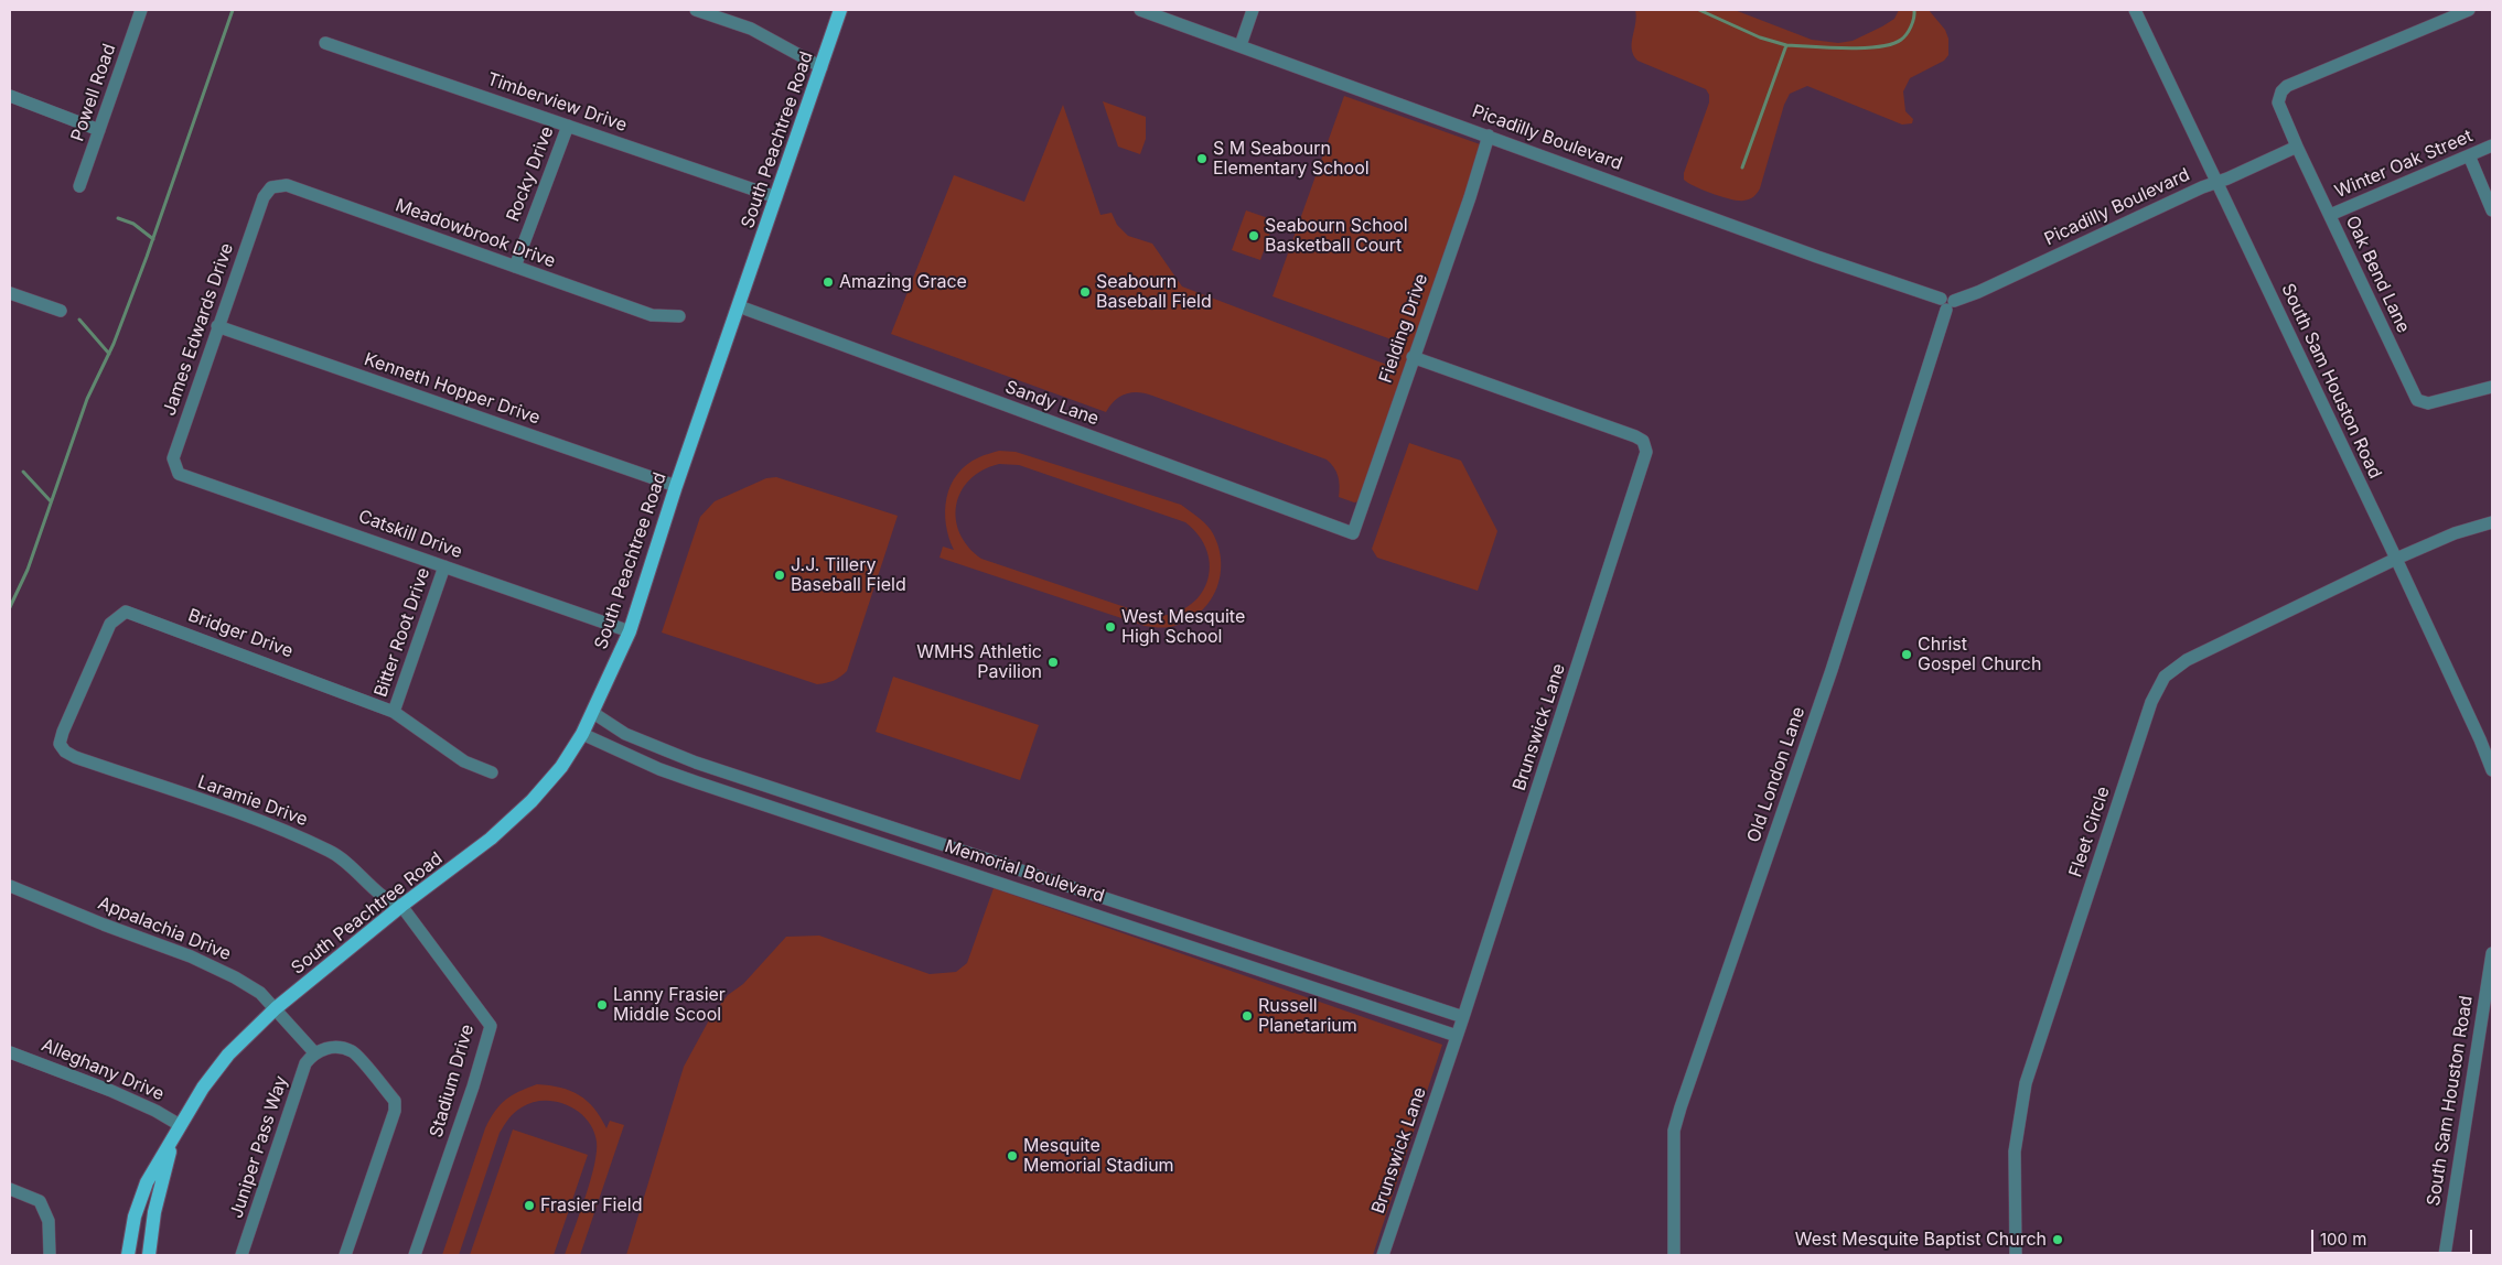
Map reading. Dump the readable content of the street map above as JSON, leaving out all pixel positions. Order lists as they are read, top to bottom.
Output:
{
  "streets": {
    "main road": ["South Peachtree Road"],
    "street": [
      "Powell Road",
      "Timberview Drive",
      "Picadilly Boulevard",
      "Winter Oak Street",
      "Rocky Drive",
      "Meadowbrook Drive",
      "Oak Bend Lane",
      "Fielding Drive",
      "James Edwards Drive",
      "South Sam Houston Road",
      "Kenneth Hopper Drive",
      "Sandy Lane",
      "Catskill Drive",
      "Bitter Root Drive",
      "Bridger Drive",
      "Brunswick Lane",
      "Old London Lane",
      "Laramie Drive",
      "Fleet Circle",
      "Memorial Boulevard",
      "Appalachia Drive",
      "Alleghany Drive",
      "Stadium Drive",
      "Juniper Pass Way"
    ]
  },
  "crossings": [
    ["Timberview Drive", "South Peachtree Road"],
    ["Timberview Drive", "Rocky Drive"],
    ["Picadilly Boulevard", "Oak Bend Lane"],
    ["Picadilly Boulevard", "Fielding Drive"],
    ["Picadilly Boulevard", "South Sam Houston Road"],
    ["Picadilly Boulevard", "Old London Lane"],
    ["South Peachtree Road", "Kenneth Hopper Drive"],
    ["South Peachtree Road", "Sandy Lane"],
    ["South Peachtree Road", "Catskill Drive"],
    ["South Peachtree Road", "Laramie Drive"],
    ["South Peachtree Road", "Memorial Boulevard"],
    ["South Peachtree Road", "Appalachia Drive"],
    ["South Peachtree Road", "Alleghany Drive"],
    ["South Peachtree Road", "Stadium Drive"],
    ["Winter Oak Street", "Oak Bend Lane"],
    ["Rocky Drive", "Meadowbrook Drive"],
    ["Meadowbrook Drive", "James Edwards Drive"],
    ["Fielding Drive", "Sandy Lane"],
    ["Fielding Drive", "Brunswick Lane"],
    ["James Edwards Drive", "Kenneth Hopper Drive"],
    ["James Edwards Drive", "Catskill Drive"],
    ["South Sam Houston Road", "Fleet Circle"],
    ["Catskill Drive", "Bitter Root Drive"],
    ["Bitter Root Drive", "Bridger Drive"],
    ["Bridger Drive", "Laramie Drive"],
    ["Brunswick Lane", "Memorial Boulevard"],
    ["Laramie Drive", "Stadium Drive"],
    ["Appalachia Drive", "Juniper Pass Way"]
  ],
  "places": [
    "S M Seabourn Elementary School",
    "Seabourn School Basketball Court",
    "Amazing Grace",
    "Seabourn Baseball Field",
    "J.J. Tillery Baseball Field",
    "West Mesquite High School",
    "Christ Gospel Church",
    "WMHS Athletic Pavilion",
    "Lanny Frasier Middle Scool",
    "Russell Planetarium",
    "Mesquite Memorial Stadium",
    "Frasier Field",
    "West Mesquite Baptist Church"
  ],
  "scale_bar": "100 m"
}
